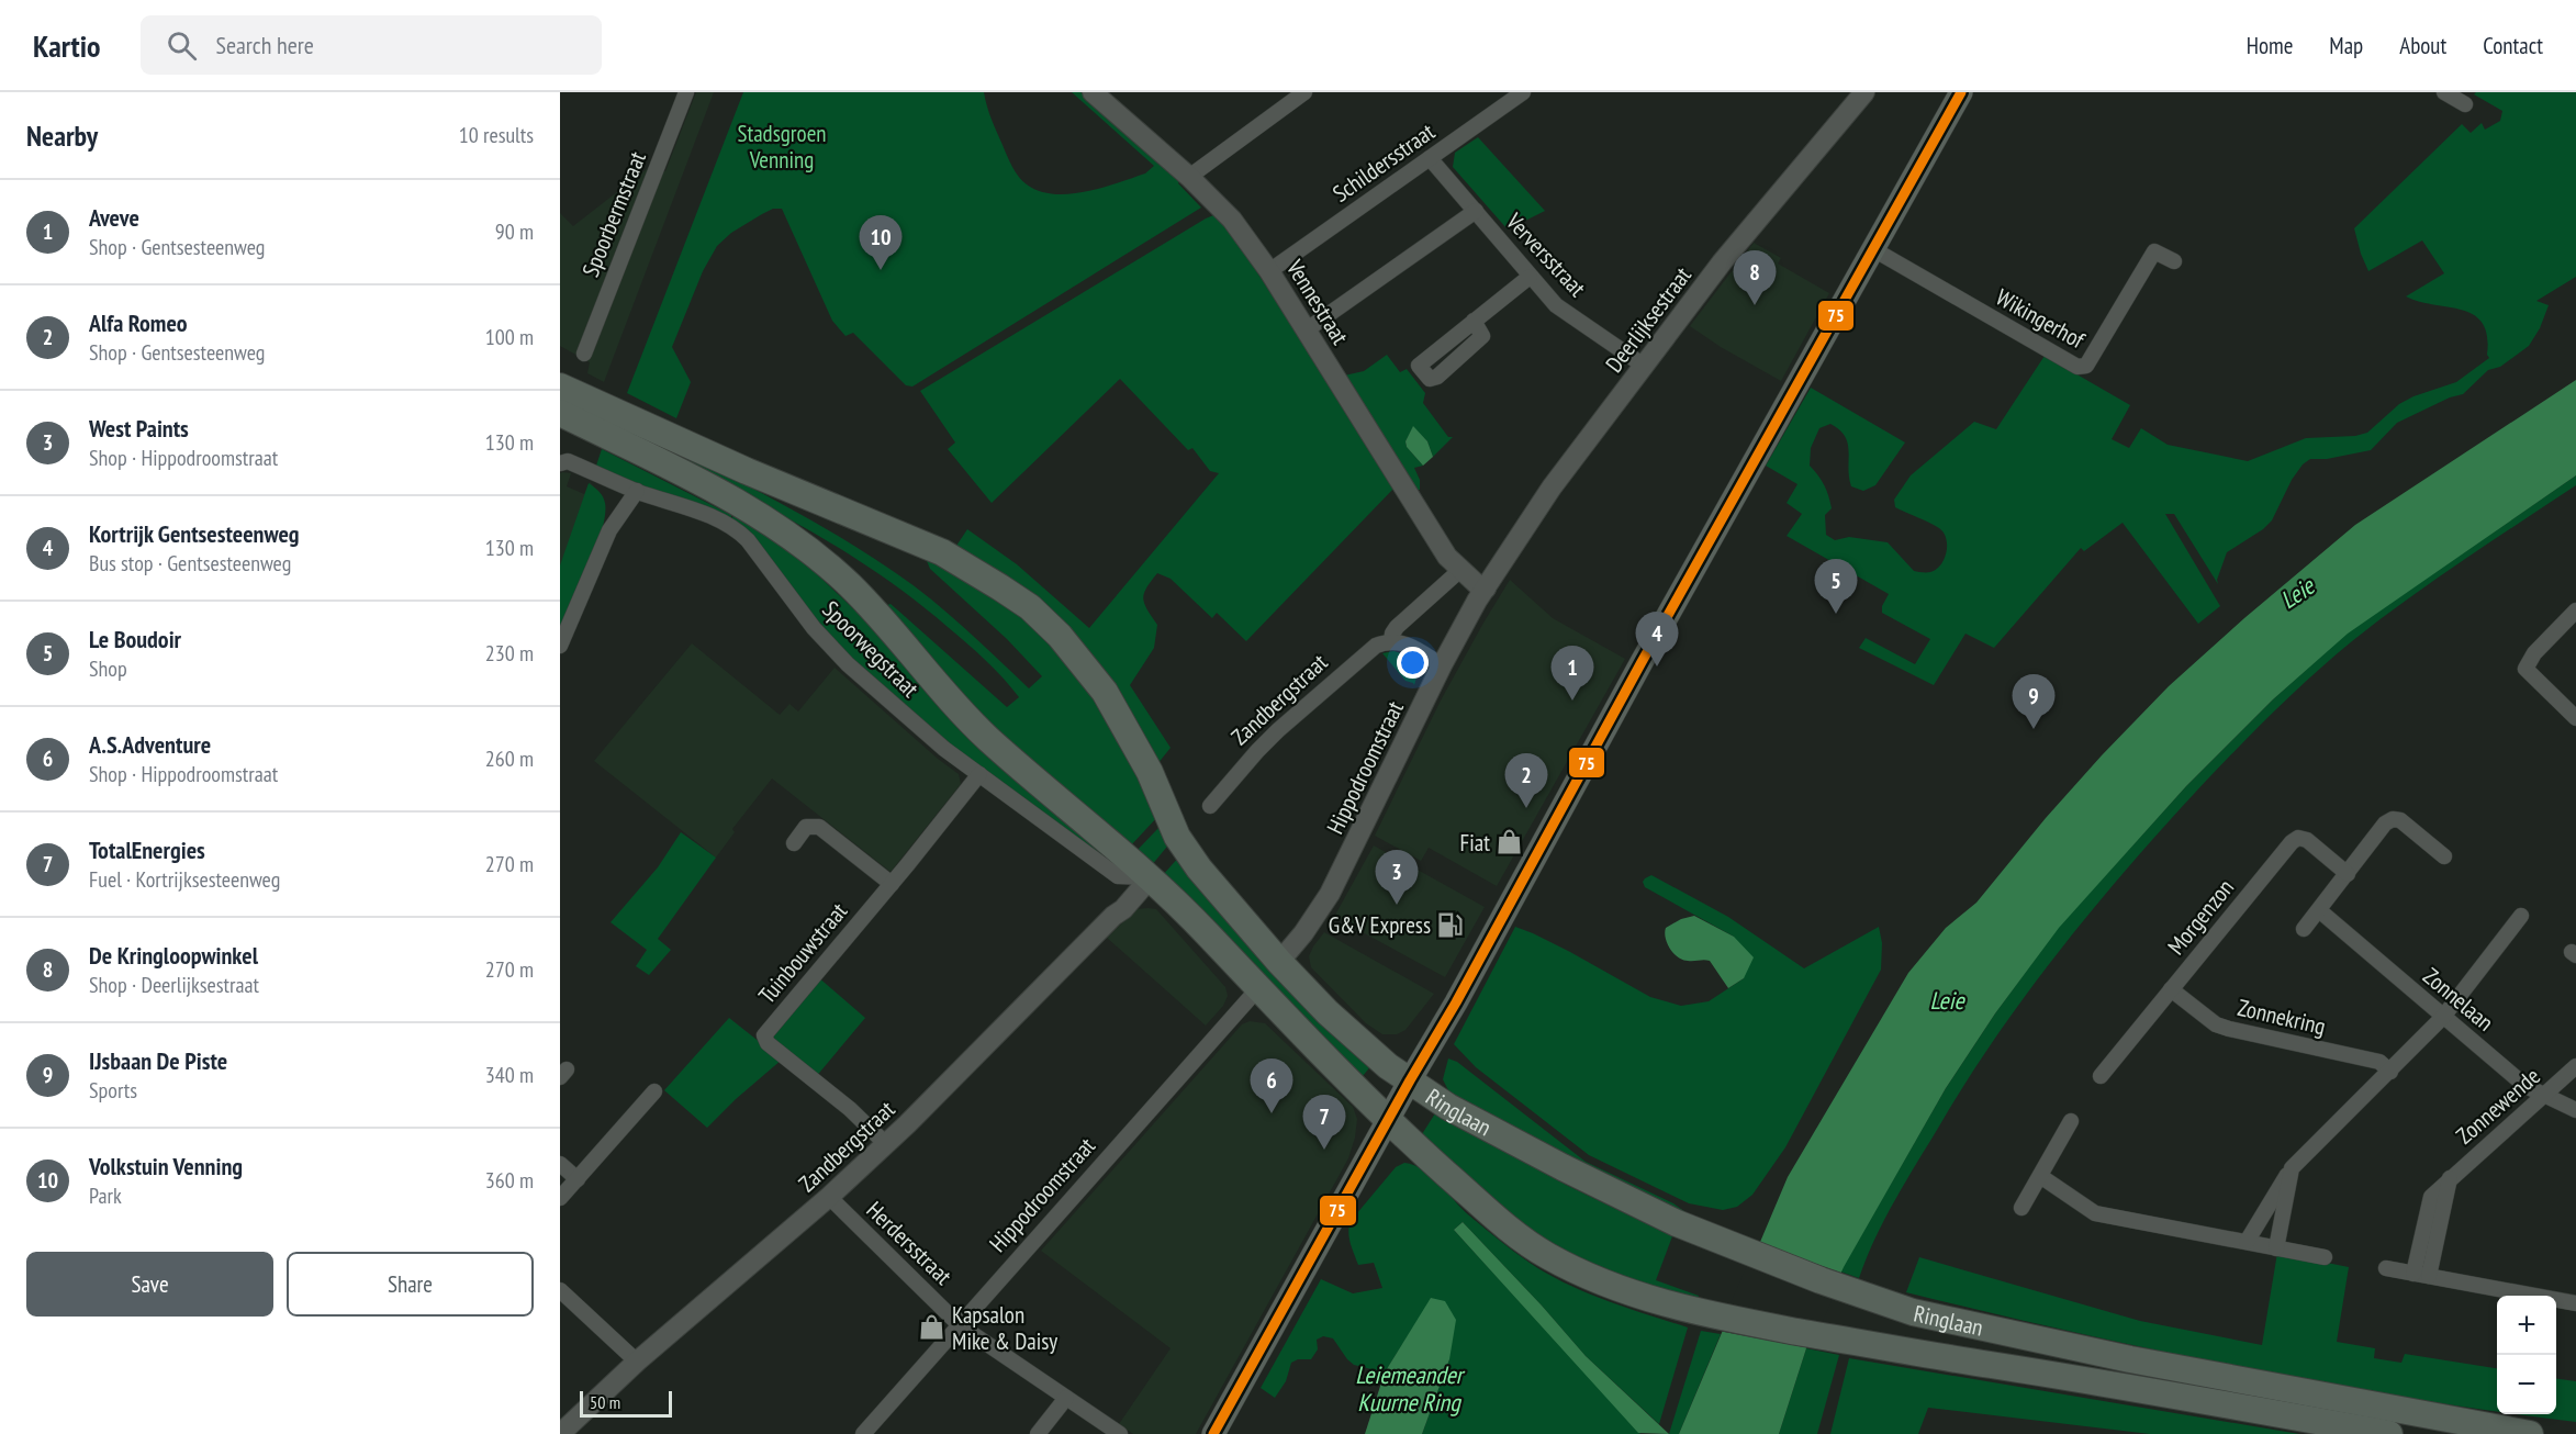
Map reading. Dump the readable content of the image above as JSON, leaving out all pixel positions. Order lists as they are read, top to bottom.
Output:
{
  "streets": {
    "highway": ["Ringlaan"],
    "street": [
      "Schildersstraat",
      "Spoorbermstraat",
      "Verversstraat",
      "Vennestraat",
      "Wikingerhof",
      "Deerlijksestraat",
      "Spoorwegstraat",
      "Zandbergstraat",
      "Hippodroomstraat",
      "Morgenzon",
      "Tuinbouwstraat",
      "Zonnelaan",
      "Zonnekring",
      "Zonnewende",
      "Herdersstraat"
    ]
  },
  "crossings": [
    ["Schildersstraat", "Verversstraat"],
    ["Schildersstraat", "Vennestraat"],
    ["Verversstraat", "Deerlijksestraat"],
    ["Vennestraat", "Zandbergstraat"],
    ["Deerlijksestraat", "Hippodroomstraat"],
    ["Spoorwegstraat", "Zandbergstraat"],
    ["Spoorwegstraat", "Tuinbouwstraat"],
    ["Zandbergstraat", "Tuinbouwstraat"],
    ["Zandbergstraat", "Herdersstraat"],
    ["Hippodroomstraat", "Herdersstraat"],
    ["Morgenzon", "Zonnekring"],
    ["Zonnelaan", "Zonnewende"]
  ],
  "water": ["Leie", "Leiemeander Kuurne Ring"],
  "parks": ["Stadsgroen Venning"],
  "places": {
    "shop": ["Fiat", "Kapsalon Mike & Daisy"],
    "fuel station": ["G&V Express"]
  },
  "lines": ["transit line 75"],
  "scale_bar": "50 m",
  "page": {
    "header": "Kartio",
    "search": "Search here",
    "nav": [
      "Home",
      "Map",
      "About",
      "Contact"
    ],
    "heading": ["Nearby", "10 results"],
    "list": [
      {
        "mark": "1",
        "name": "Aveve",
        "note": "Shop · Gentsesteenweg",
        "value": "90 m"
      },
      {
        "mark": "2",
        "name": "Alfa Romeo",
        "note": "Shop · Gentsesteenweg",
        "value": "100 m"
      },
      {
        "mark": "3",
        "name": "West Paints",
        "note": "Shop · Hippodroomstraat",
        "value": "130 m"
      },
      {
        "mark": "4",
        "name": "Kortrijk Gentsesteenweg",
        "note": "Bus stop · Gentsesteenweg",
        "value": "130 m"
      },
      {
        "mark": "5",
        "name": "Le Boudoir",
        "note": "Shop",
        "value": "230 m"
      },
      {
        "mark": "6",
        "name": "A.S.Adventure",
        "note": "Shop · Hippodroomstraat",
        "value": "260 m"
      },
      {
        "mark": "7",
        "name": "TotalEnergies",
        "note": "Fuel · Kortrijksesteenweg",
        "value": "270 m"
      },
      {
        "mark": "8",
        "name": "De Kringloopwinkel",
        "note": "Shop · Deerlijksestraat",
        "value": "270 m"
      },
      {
        "mark": "9",
        "name": "IJsbaan De Piste",
        "note": "Sports",
        "value": "340 m"
      },
      {
        "mark": "10",
        "name": "Volkstuin Venning",
        "note": "Park",
        "value": "360 m"
      }
    ],
    "pins": [
      "10",
      "8",
      "5",
      "4",
      "1",
      "9",
      "2",
      "3",
      "6",
      "7"
    ],
    "buttons": ["Save", "Share"],
    "map_buttons": ["+", "−"],
    "scale": "50 m"
  }
}
